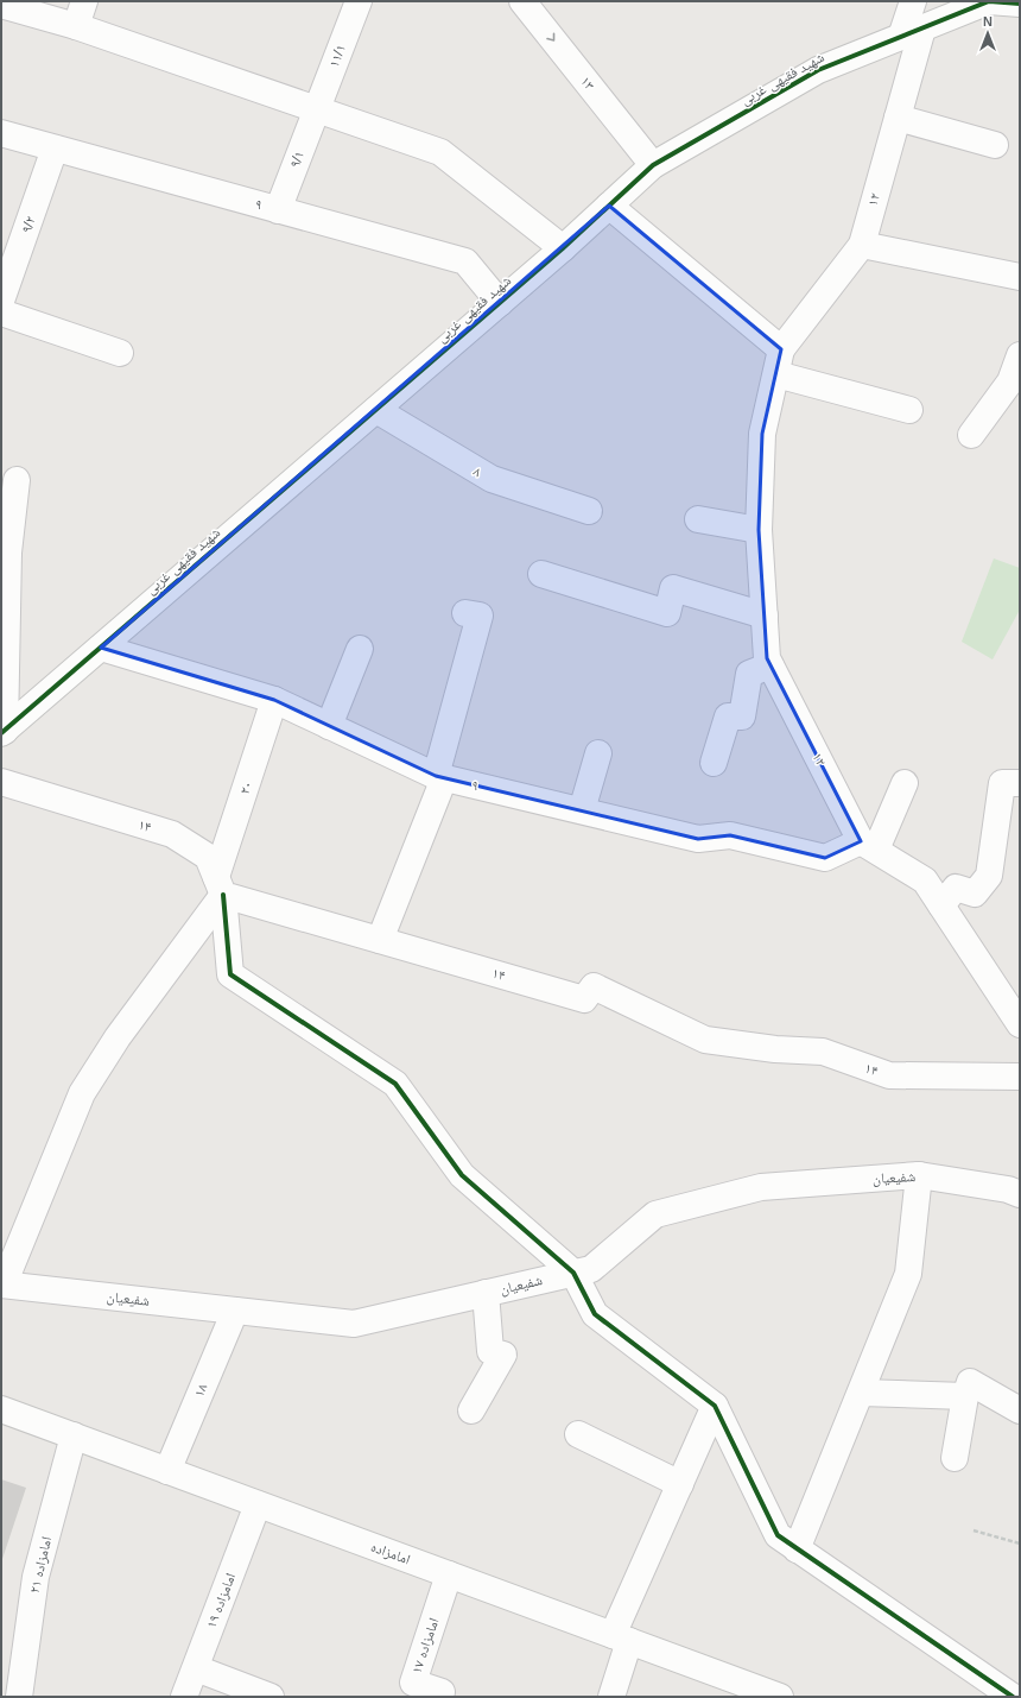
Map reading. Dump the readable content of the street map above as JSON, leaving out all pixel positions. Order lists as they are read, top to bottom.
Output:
{
  "streets": {
    "street": [
      "۱۱/۱",
      "شهید فقیهی غربی",
      "۱۳",
      "۹/۱",
      "۱۲",
      "۹",
      "۹/۲",
      "۸",
      "۲۰",
      "۱۴",
      "شفیعیان",
      "۱۸",
      "امامزاده",
      "امامزاده ۲۱",
      "امامزاده ۱۹",
      "امامزاده ۱۷"
    ]
  },
  "crossings": [
    ["۱۱/۱", "۹/۱"],
    ["شهید فقیهی غربی", "۱۳"],
    ["شهید فقیهی غربی", "۱۲"],
    ["شهید فقیهی غربی", "۹"],
    ["شهید فقیهی غربی", "۸"],
    ["۹/۱", "۹"],
    ["۱۲", "۹"],
    ["۹", "۹/۲"],
    ["۹", "۲۰"],
    ["۲۰", "۱۴"],
    ["شفیعیان", "۱۸"],
    ["۱۸", "امامزاده"],
    ["امامزاده", "امامزاده ۲۱"],
    ["امامزاده", "امامزاده ۱۹"],
    ["امامزاده", "امامزاده ۱۷"]
  ],
  "north": "top"
}
